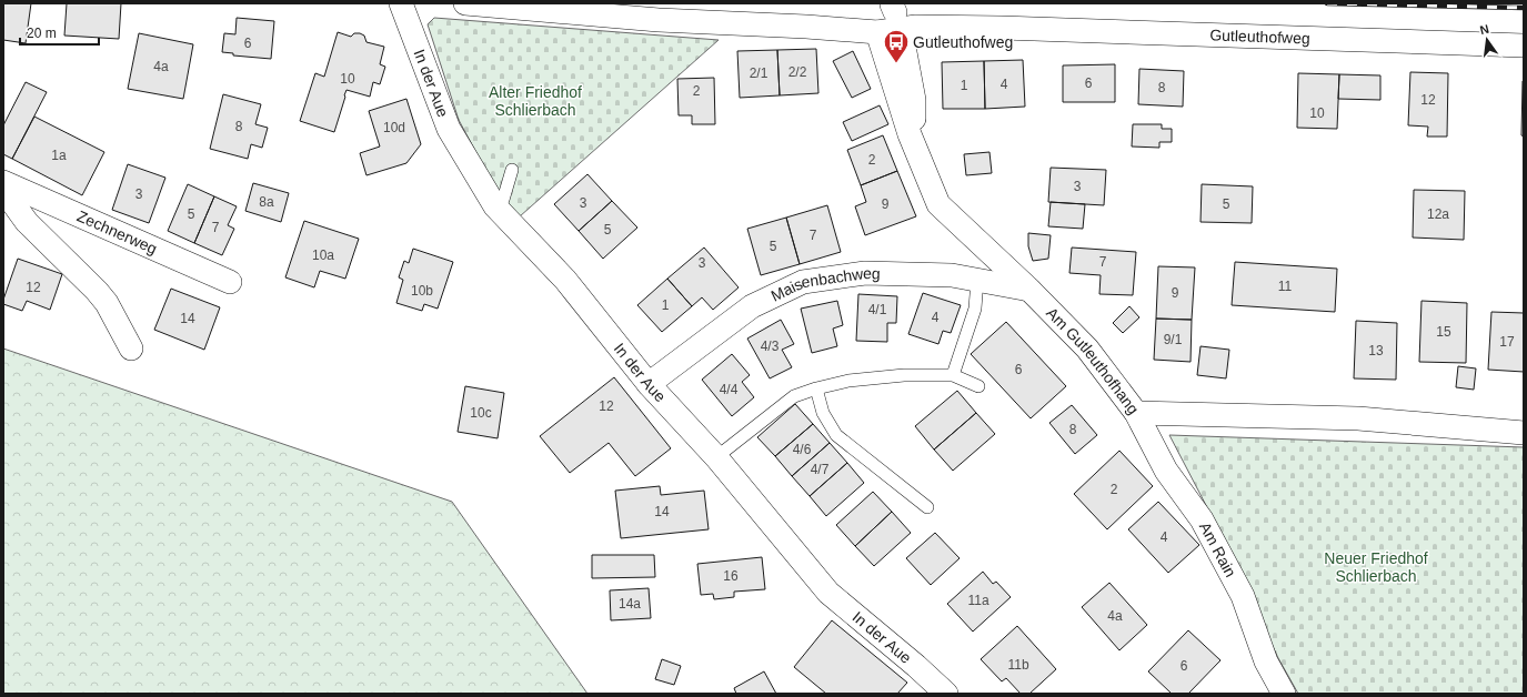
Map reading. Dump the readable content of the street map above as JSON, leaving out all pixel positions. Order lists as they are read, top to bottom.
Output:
{
  "streets": {
    "street": [
      "Gutleuthofweg",
      "In der Aue",
      "Zechnerweg",
      "Maisenbachweg",
      "Am Gutleuthofhang",
      "Am Rain"
    ]
  },
  "crossings": [
    ["Gutleuthofweg", "Am Gutleuthofhang"],
    ["In der Aue", "Maisenbachweg"],
    ["Maisenbachweg", "Am Gutleuthofhang"],
    ["Am Gutleuthofhang", "Am Rain"]
  ],
  "parks": ["Alter Friedhof Schlierbach", "Neuer Friedhof Schlierbach"],
  "places": {
    "bus stop": ["Gutleuthofweg"]
  },
  "house_numbers": [
    "6",
    "4a",
    "2/2",
    "2/1",
    "10",
    "6",
    "4",
    "1",
    "8",
    "2",
    "12",
    "10",
    "8",
    "10d",
    "1a",
    "2",
    "3",
    "3",
    "8a",
    "3",
    "9",
    "5",
    "5",
    "12a",
    "7",
    "5",
    "7",
    "5",
    "10a",
    "7",
    "3",
    "11",
    "12",
    "10b",
    "9",
    "1",
    "4/1",
    "4",
    "14",
    "15",
    "9/1",
    "17",
    "4/3",
    "13",
    "6",
    "4/4",
    "12",
    "10c",
    "8",
    "4/6",
    "4/7",
    "2",
    "14",
    "4",
    "16",
    "11a",
    "14a",
    "4a",
    "11b",
    "6"
  ],
  "scale_bar": "20 m",
  "north": "top"
}
